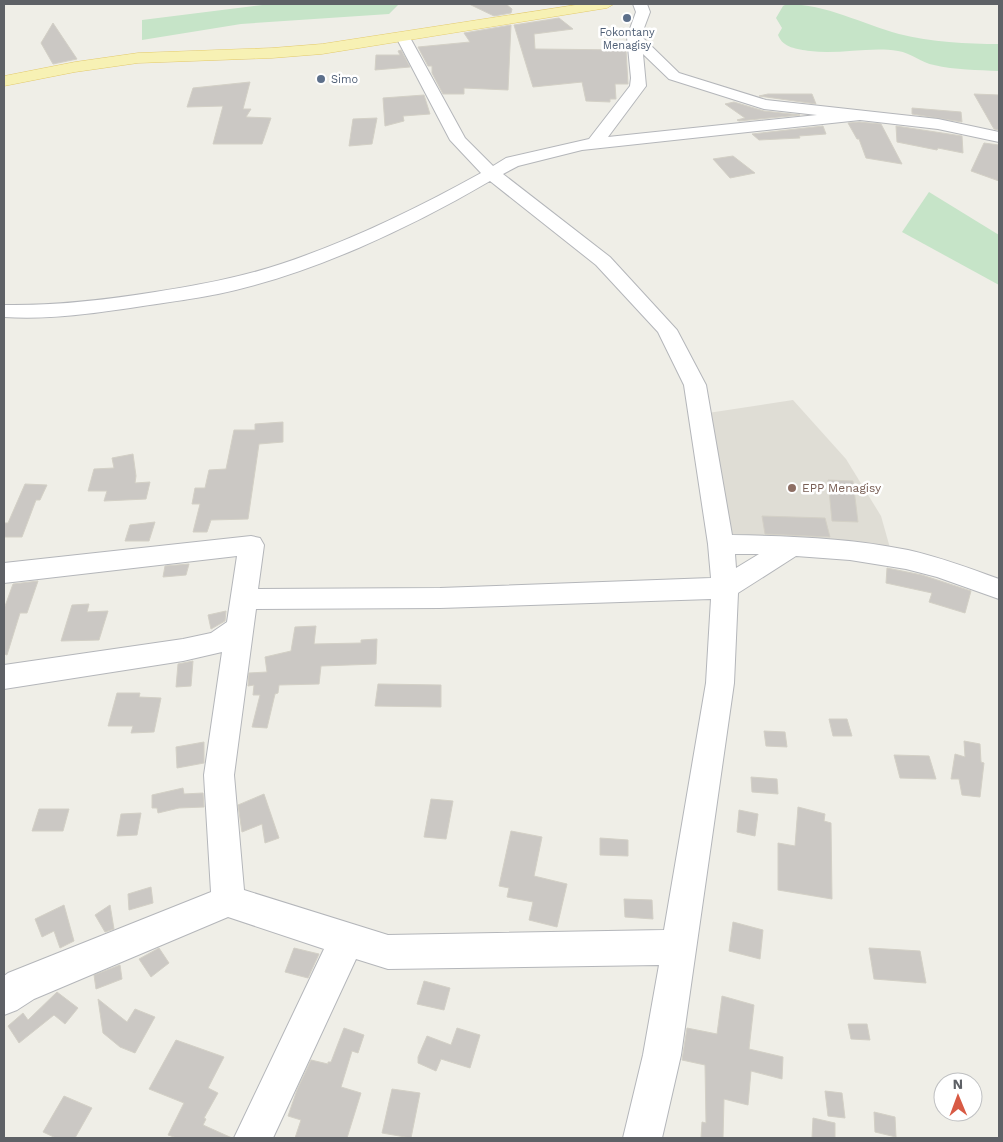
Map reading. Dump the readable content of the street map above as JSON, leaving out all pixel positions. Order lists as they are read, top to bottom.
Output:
{
  "places": ["Fokontany Menagisy", "Simo", "EPP Menagisy"],
  "north": "top"
}
